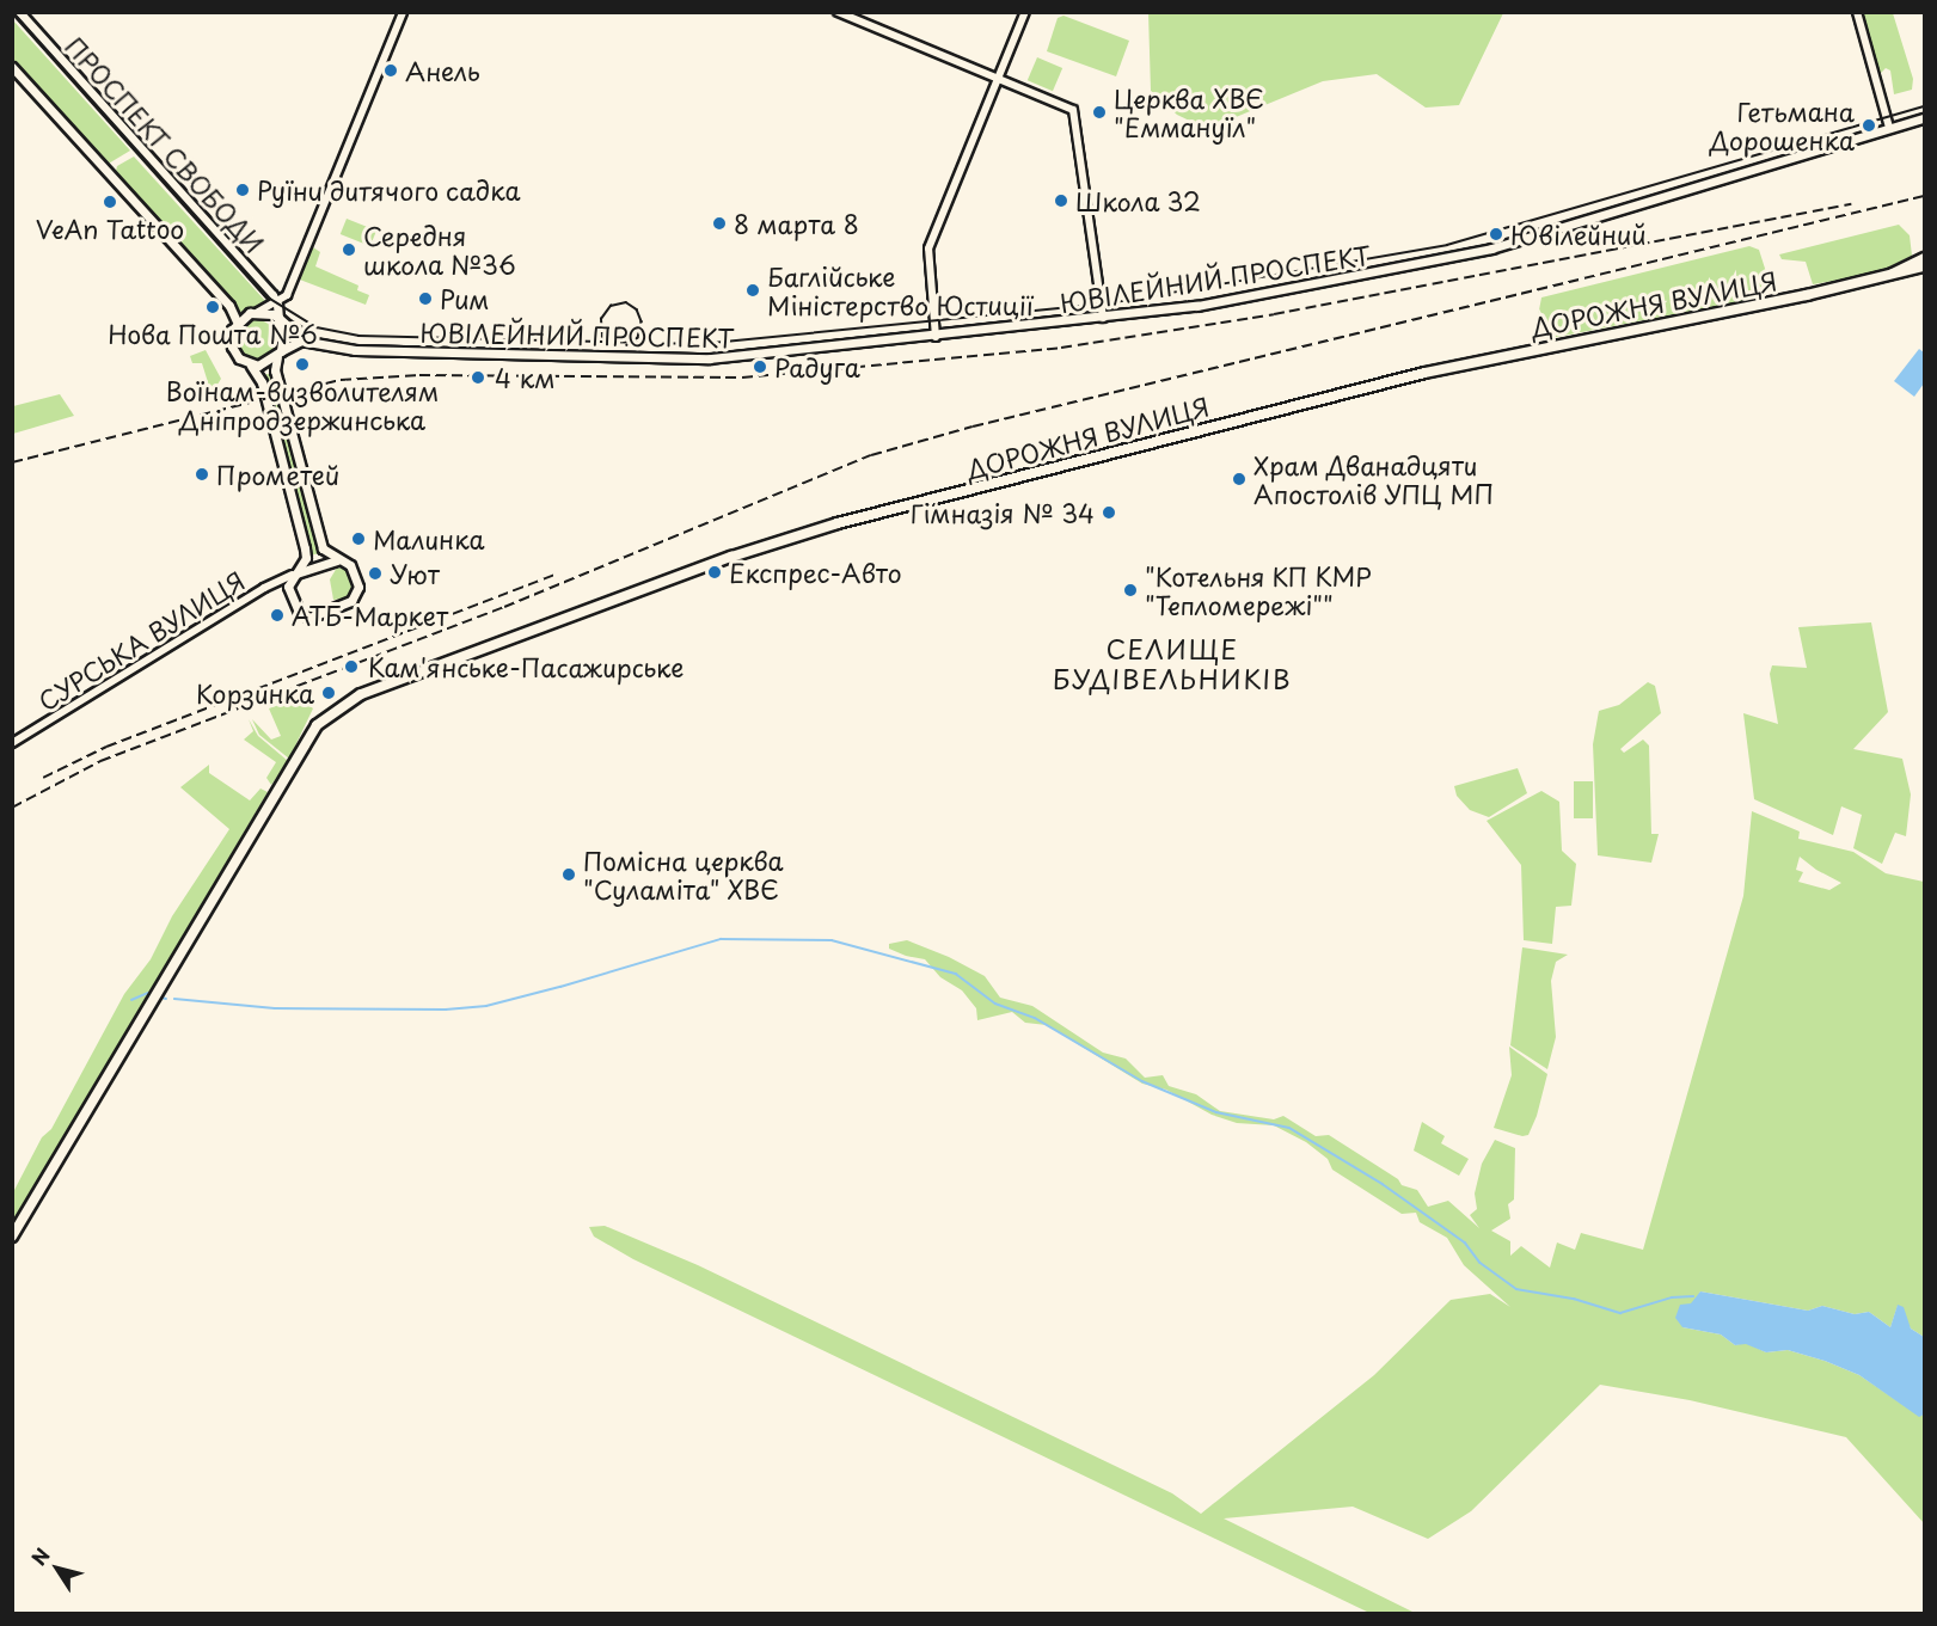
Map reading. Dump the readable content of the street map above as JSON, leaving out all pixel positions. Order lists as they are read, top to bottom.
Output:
{
  "streets": {
    "main road": ["ПРОСПЕКТ СВОБОДИ", "ЮВІЛЕЙНИЙ ПРОСПЕКТ", "ДОРОЖНЯ ВУЛИЦЯ"],
    "street": ["СУРСЬКА ВУЛИЦЯ"]
  },
  "districts": ["СЕЛИЩЕ БУДІВЕЛЬНИКІВ"],
  "places": [
    "Анель",
    "Церква ХВЄ \"Еммануїл\"",
    "Гетьмана Дорошенка",
    "Руїни дитячого садка",
    "Школа 32",
    "VeAn Tattoo",
    "8 марта 8",
    "Ювілейний",
    "Середня школа №36",
    "Баглійське Міністерство Юстиції",
    "Рим",
    "Нова Пошта №6",
    "Воїнам-визволителям Дніпродзержинська",
    "Радуга",
    "4 км",
    "Прометей",
    "Храм Дванадцяти Апостолів УПЦ МП",
    "Гімназія № 34",
    "Малинка",
    "Експрес-Авто",
    "Уют",
    "\"Котельня КП КМР \"Тепломережi\"\"",
    "АТБ-Маркет",
    "Кам'янське-Пасажирське",
    "Корзинка",
    "Помісна церква \"Суламіта\" ХВЄ"
  ],
  "north": "top left"
}
